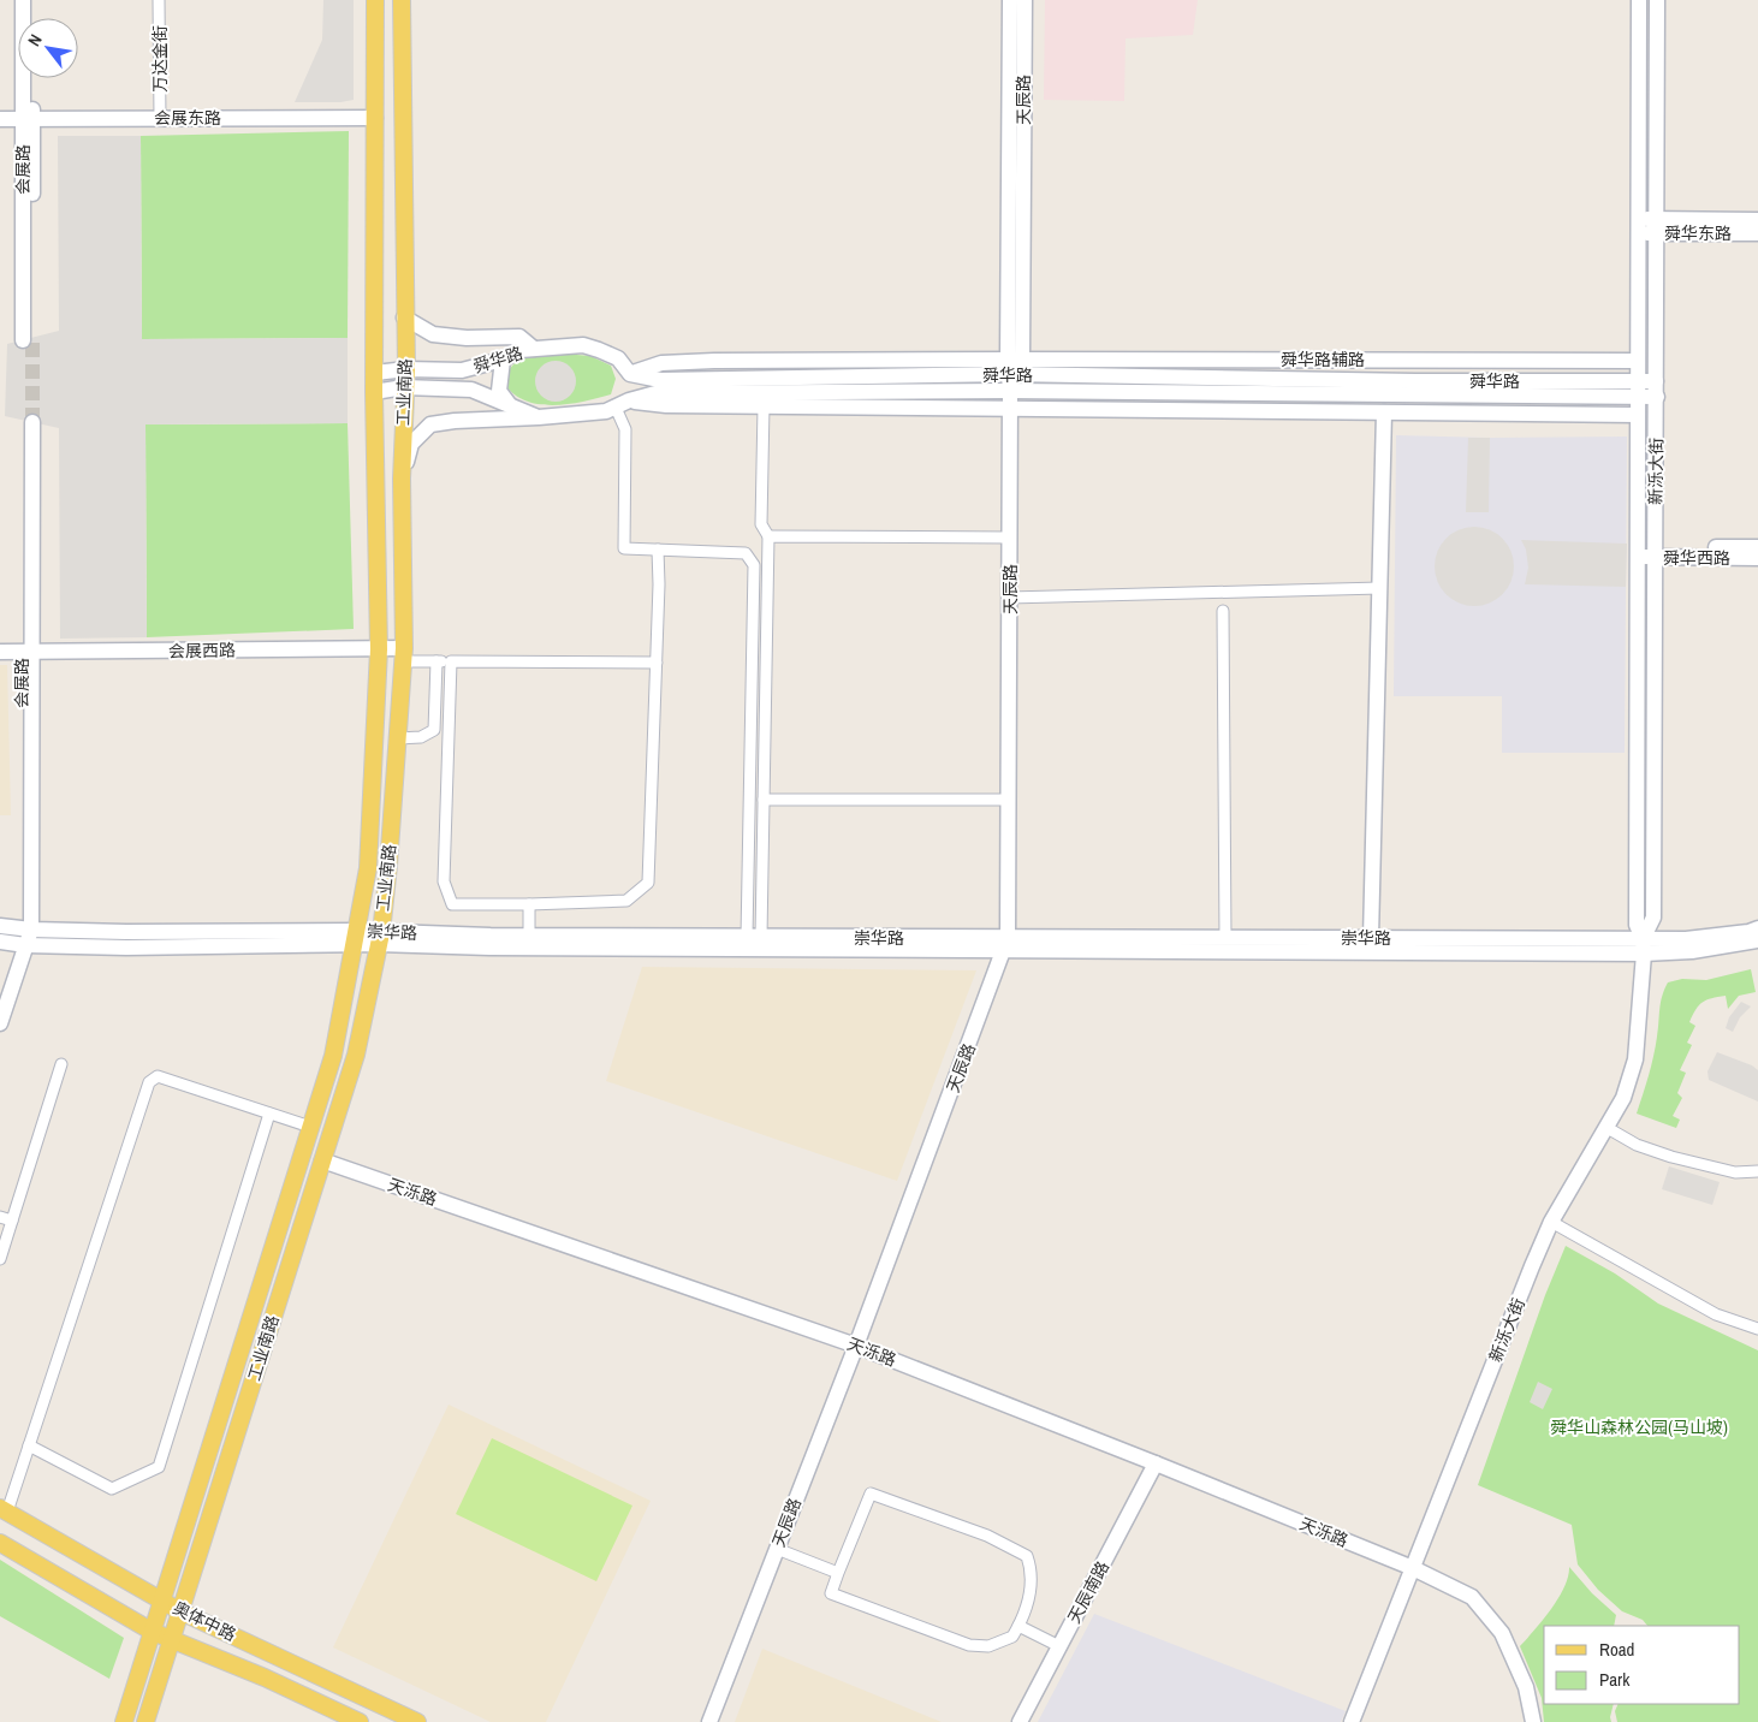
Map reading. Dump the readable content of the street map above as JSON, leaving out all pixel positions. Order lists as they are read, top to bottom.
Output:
{
  "streets": {
    "main road": [
      "天辰路",
      "会展东路",
      "会展路",
      "舜华东路",
      "舜华路",
      "舜华路辅路",
      "工业南路",
      "新泺大街",
      "舜华西路",
      "会展西路",
      "崇华路",
      "天泺路",
      "天辰南路",
      "奥体中路"
    ],
    "street": ["万达金街"]
  },
  "crossings": [
    ["万达金街", "会展东路"],
    ["天辰路", "舜华路"],
    ["天辰路", "舜华路辅路"],
    ["天辰路", "崇华路"],
    ["天辰路", "天泺路"],
    ["会展东路", "会展路"],
    ["会展东路", "工业南路"],
    ["会展路", "会展西路"],
    ["会展路", "崇华路"],
    ["舜华东路", "新泺大街"],
    ["舜华路", "舜华路辅路"],
    ["舜华路", "工业南路"],
    ["舜华路", "新泺大街"],
    ["舜华路辅路", "新泺大街"],
    ["工业南路", "会展西路"],
    ["工业南路", "崇华路"],
    ["工业南路", "天泺路"],
    ["工业南路", "奥体中路"],
    ["新泺大街", "舜华西路"],
    ["新泺大街", "崇华路"],
    ["新泺大街", "天泺路"],
    ["天泺路", "天辰南路"]
  ],
  "parks": ["舜华山森林公园(马山坡)"],
  "legend": ["Road", "Park"],
  "north": "top left"
}
